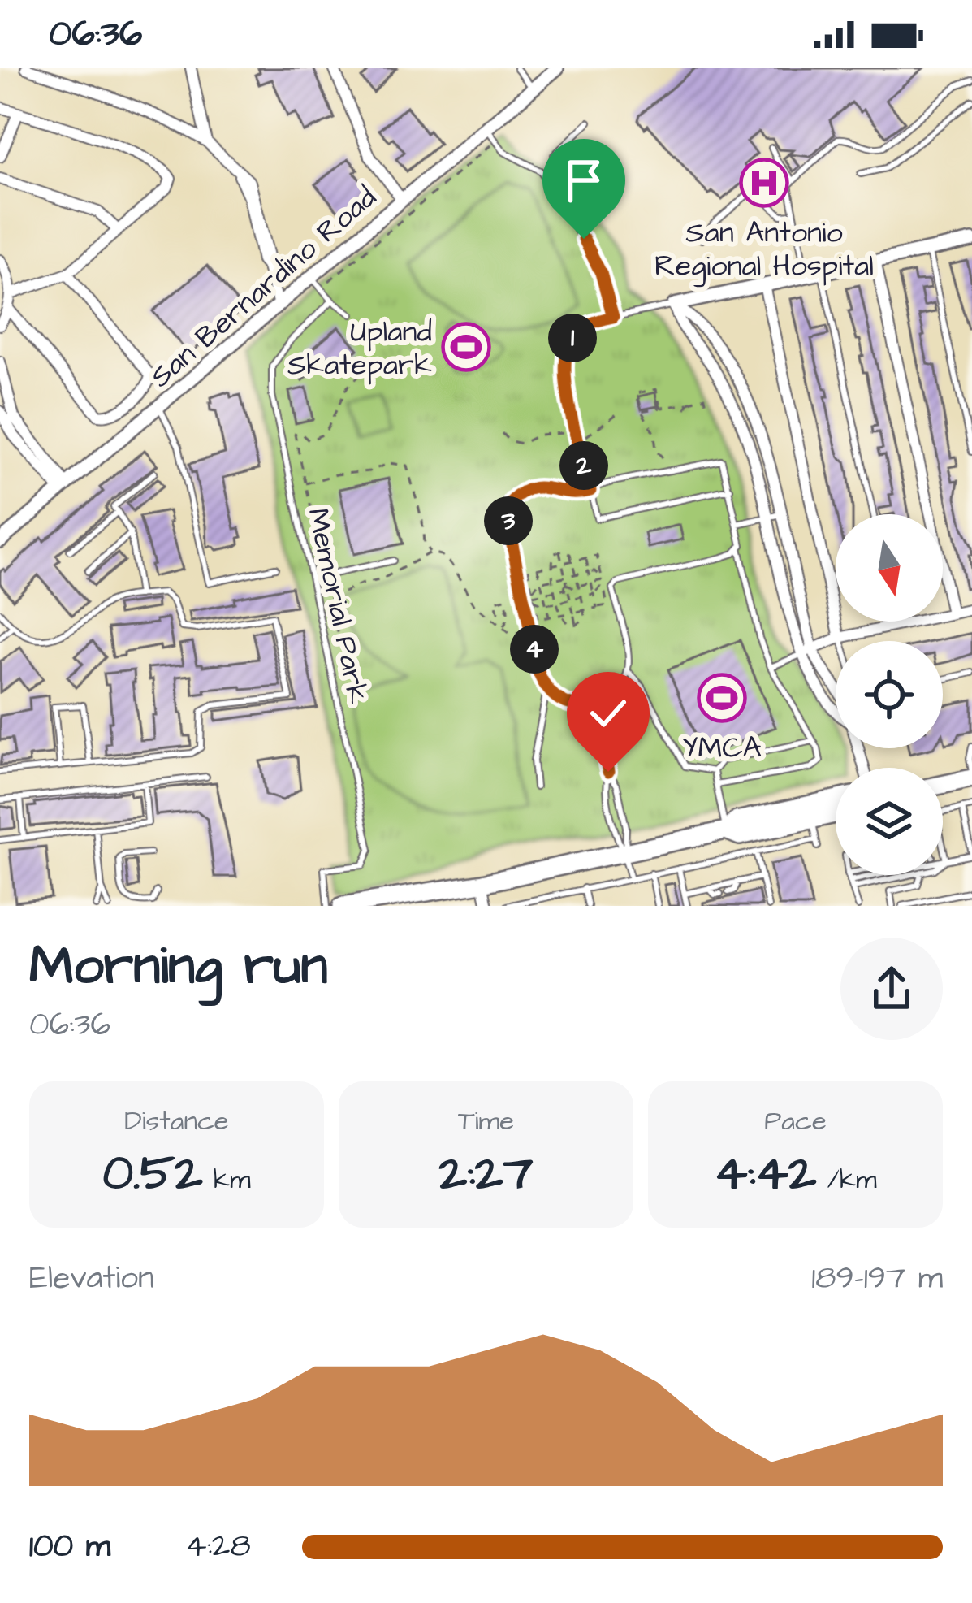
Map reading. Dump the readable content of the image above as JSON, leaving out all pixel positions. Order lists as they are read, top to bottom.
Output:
{
  "streets": {
    "street": ["San Bernardino Road"],
    "lane": ["Memorial Park"]
  },
  "places": {
    "hospital": ["San Antonio Regional Hospital"],
    "sports": ["Upland Skatepark", "YMCA"]
  },
  "north": "bottom",
  "page": {
    "status": "06:36",
    "pins": [
      "1",
      "2",
      "3",
      "4"
    ],
    "heading": ["Morning run", "06:36"],
    "stats": [
      ["Distance", "0.52 km"],
      ["Time", "2:27"],
      ["Pace", "4:42 /km"]
    ],
    "chart": ["Elevation", "189–197 m"],
    "list": [
      {
        "name": "100 m",
        "note": "4:28"
      }
    ]
  }
}
